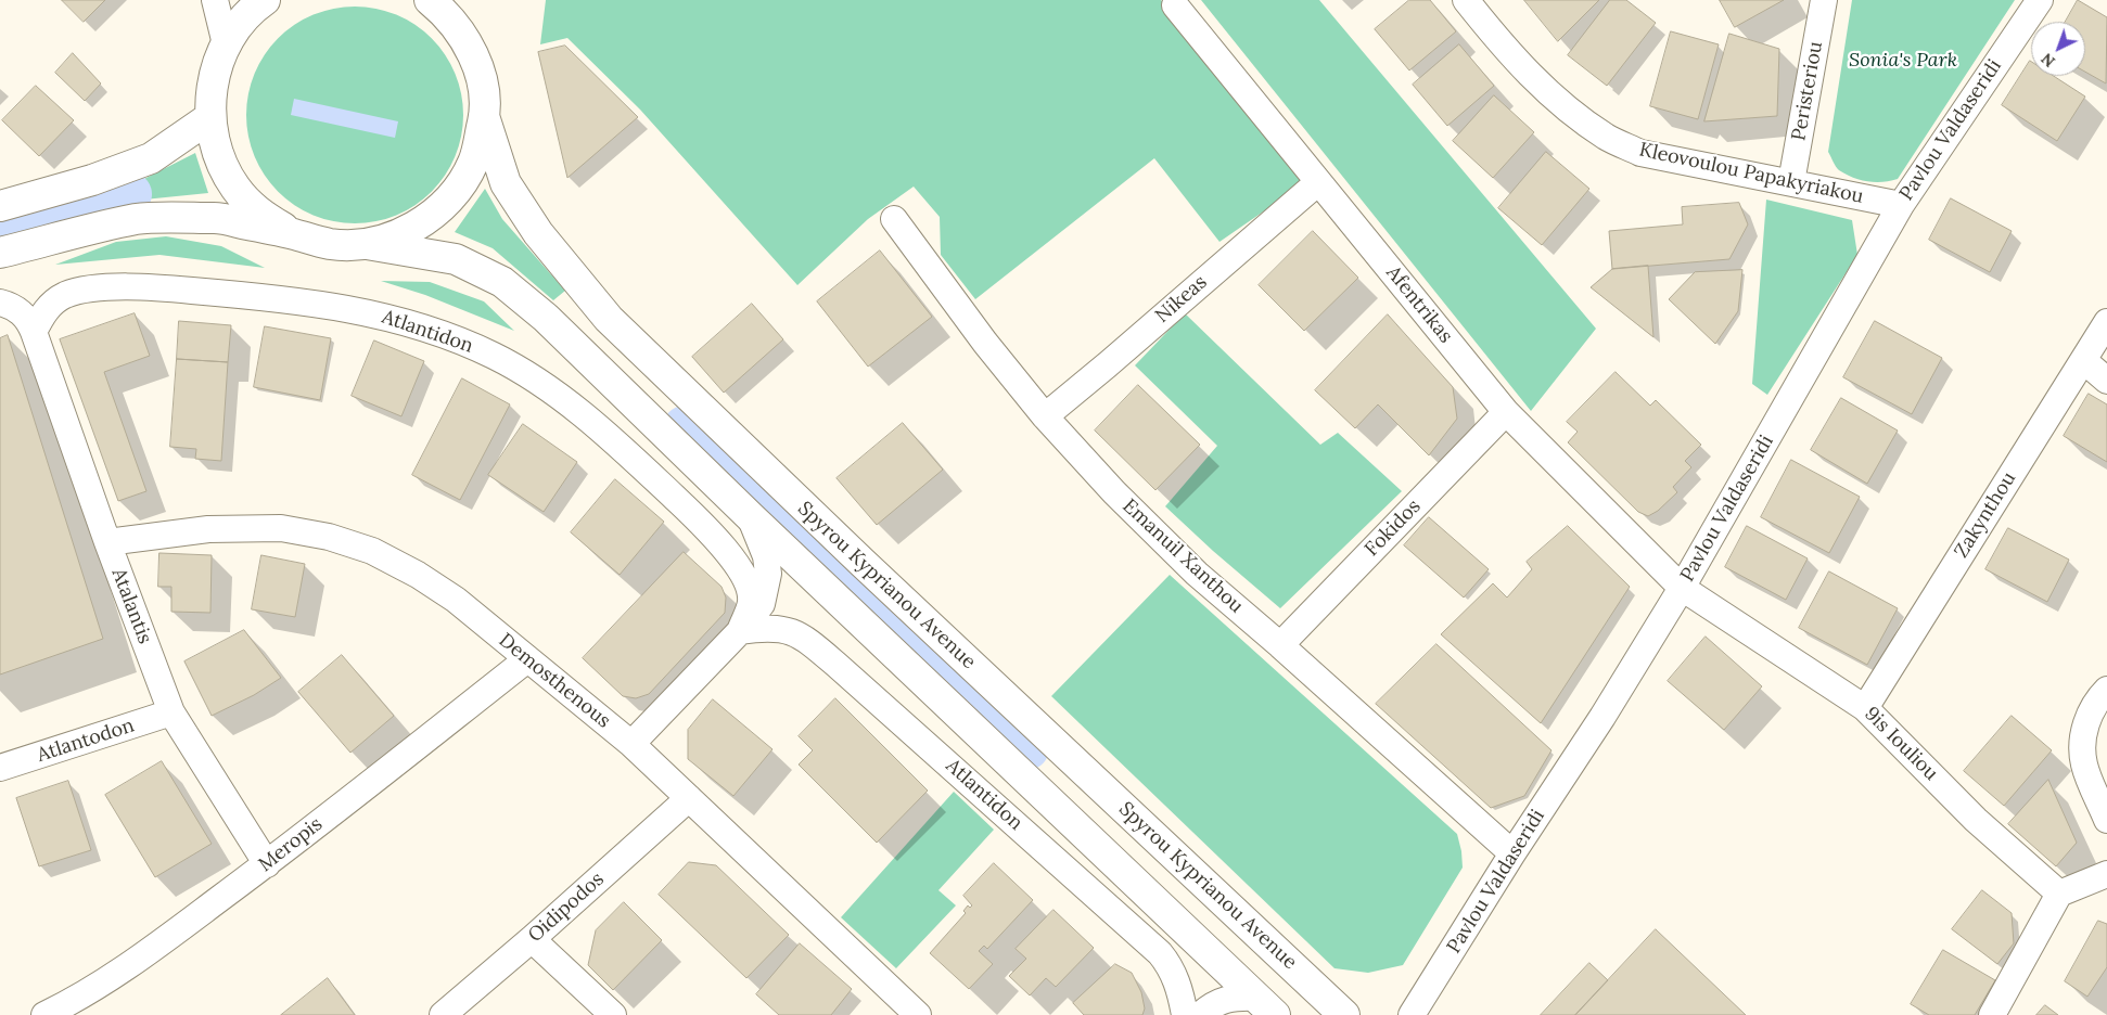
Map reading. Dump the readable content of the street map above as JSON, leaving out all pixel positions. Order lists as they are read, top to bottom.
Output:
{
  "streets": {
    "main road": ["Spyrou Kyprianou Avenue"],
    "street": [
      "Peristeriou",
      "Pavlou Valdaseridi",
      "Kleovoulou Papakyriakou",
      "Nikeas",
      "Afentrikas",
      "Atlantidon",
      "Zakynthou",
      "Fokidos",
      "Emanuil Xanthou",
      "Atalantis",
      "Demosthenous",
      "Atlantodon",
      "9is Iouliou",
      "Meropis",
      "Oidipodos"
    ]
  },
  "crossings": [
    ["Peristeriou", "Kleovoulou Papakyriakou"],
    ["Pavlou Valdaseridi", "Kleovoulou Papakyriakou"],
    ["Pavlou Valdaseridi", "Afentrikas"],
    ["Pavlou Valdaseridi", "Emanuil Xanthou"],
    ["Pavlou Valdaseridi", "9is Iouliou"],
    ["Nikeas", "Afentrikas"],
    ["Nikeas", "Emanuil Xanthou"],
    ["Afentrikas", "Fokidos"],
    ["Afentrikas", "9is Iouliou"],
    ["Atlantidon", "Atalantis"],
    ["Atlantidon", "Demosthenous"],
    ["Zakynthou", "9is Iouliou"],
    ["Fokidos", "Emanuil Xanthou"],
    ["Atalantis", "Demosthenous"],
    ["Atalantis", "Atlantodon"],
    ["Atalantis", "Meropis"],
    ["Demosthenous", "Meropis"],
    ["Demosthenous", "Oidipodos"]
  ],
  "parks": ["Sonia's Park"],
  "north": "bottom left"
}
